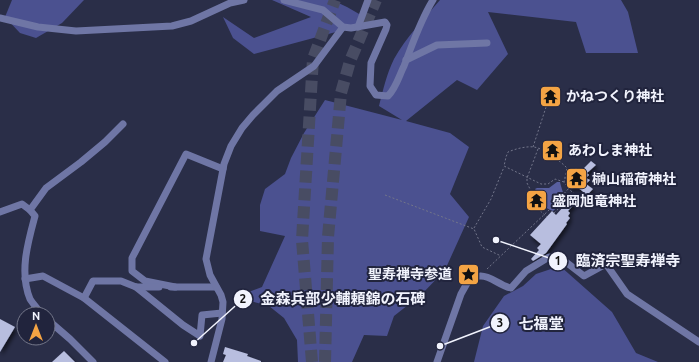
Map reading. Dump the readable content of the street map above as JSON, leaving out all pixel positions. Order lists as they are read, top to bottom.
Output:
{
  "places": {
    "temple": [
      "かねつくり神社",
      "あわしま神社",
      "榊山稲荷神社",
      "盛岡旭竜神社"
    ],
    "other": ["臨済宗聖寿禅寺", "金森兵部少輔頼錦の石碑", "七福堂"],
    "place": ["聖寿禅寺参道"]
  },
  "north": "top"
}
